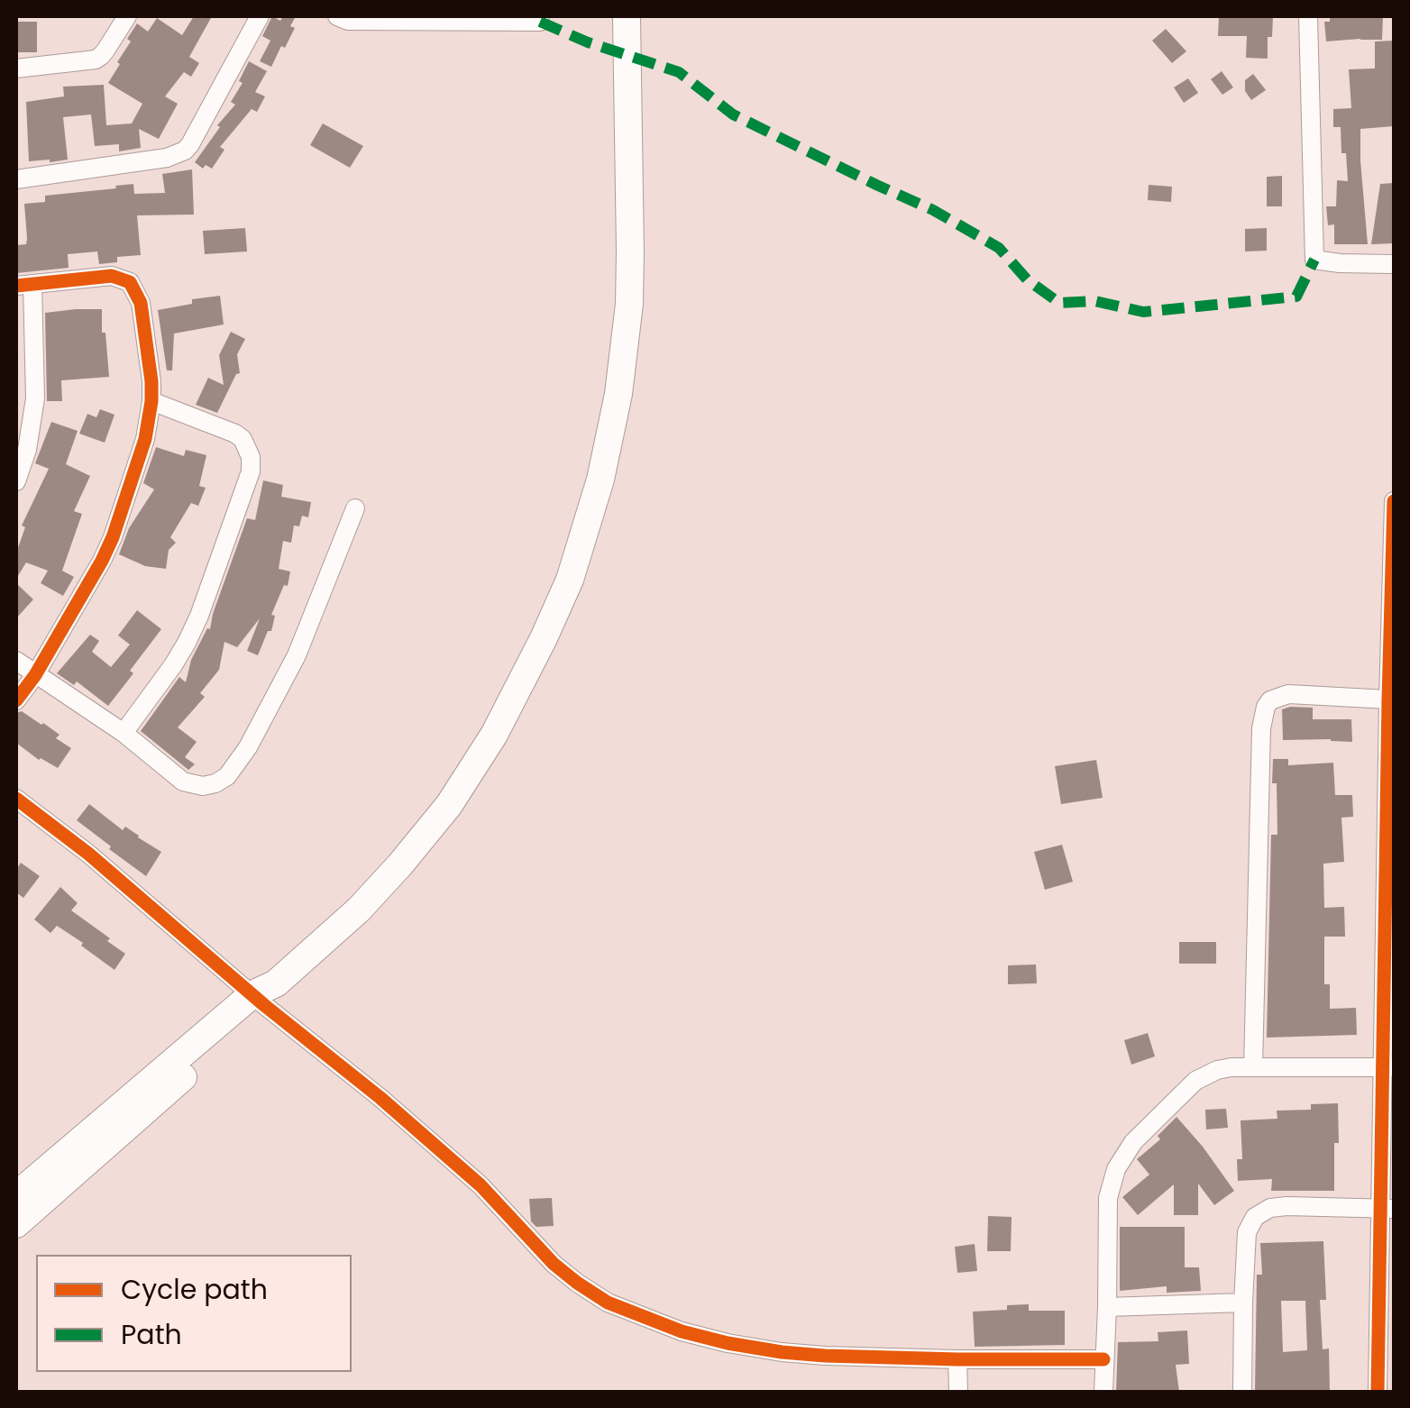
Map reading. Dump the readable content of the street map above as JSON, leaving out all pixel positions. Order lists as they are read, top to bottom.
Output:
{
  "legend": ["Cycle path", "Path"]
}
